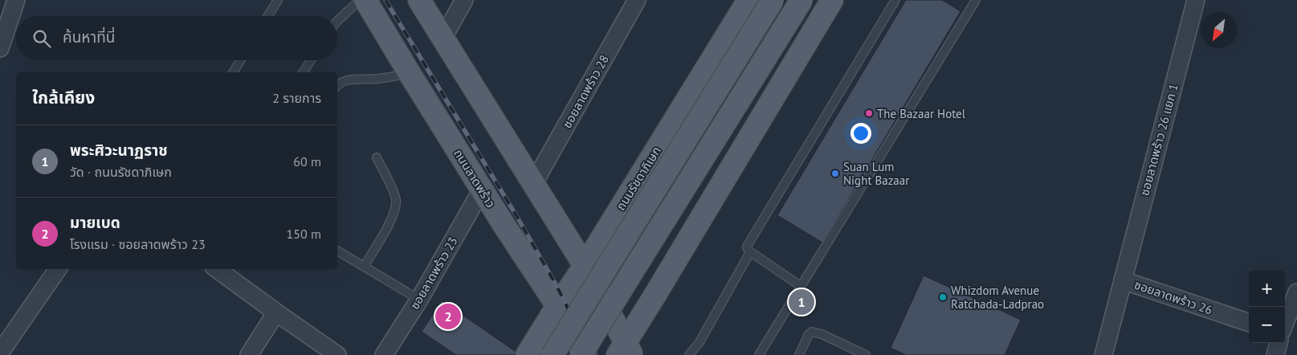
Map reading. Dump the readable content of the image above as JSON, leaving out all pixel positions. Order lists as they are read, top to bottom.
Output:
{
  "streets": {
    "main road": ["ถนนลาดพร้าว", "ถนนรัชดาภิเษก"],
    "street": [
      "ซอยลาดพร้าว 28",
      "ซอยลาดพร้าว 26 แยก 1",
      "ซอยลาดพร้าว 23",
      "ซอยลาดพร้าว 26"
    ]
  },
  "crossings": [
    ["ซอยลาดพร้าว 26 แยก 1", "ซอยลาดพร้าว 26"],
    ["ถนนลาดพร้าว", "ถนนรัชดาภิเษก"],
    ["ถนนลาดพร้าว", "ซอยลาดพร้าว 23"]
  ],
  "places": ["The Bazaar Hotel", "Suan Lum Night Bazaar", "Whizdom Avenue Ratchada-Ladprao"],
  "north": "bottom left",
  "page": {
    "search": "ค้นหาที่นี่",
    "heading": ["ใกล้เคียง", "2 รายการ"],
    "list": [
      {
        "mark": "1",
        "name": "พระศิวะนาฏราช",
        "note": "วัด · ถนนรัชดาภิเษก",
        "value": "60 m"
      },
      {
        "mark": "2",
        "name": "มายเบด",
        "note": "โรงแรม · ซอยลาดพร้าว 23",
        "value": "150 m"
      }
    ],
    "map_buttons": ["+", "−"],
    "pins": ["1", "2"]
  }
}
